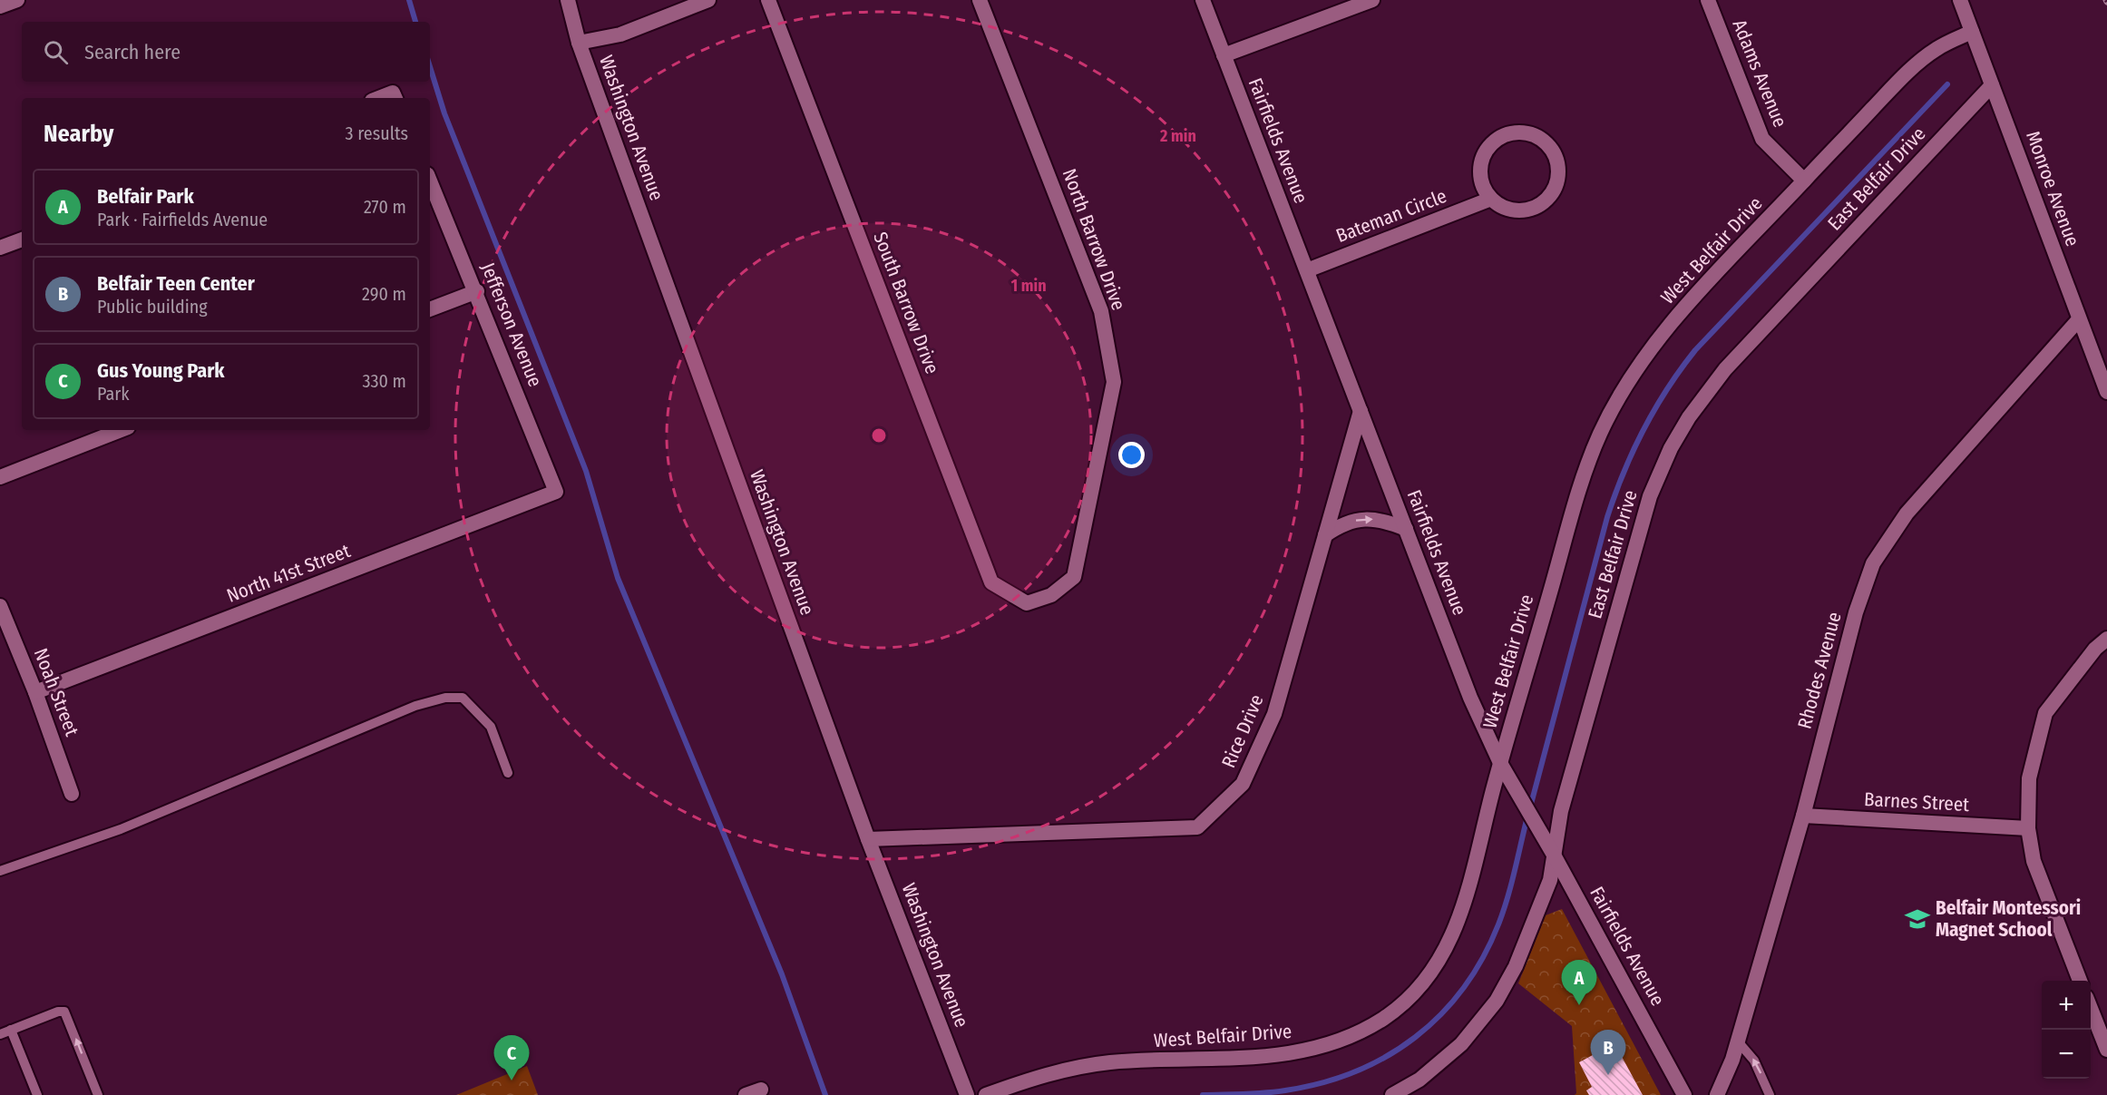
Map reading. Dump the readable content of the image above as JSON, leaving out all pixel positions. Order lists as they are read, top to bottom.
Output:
{
  "streets": {
    "street": [
      "Adams Avenue",
      "Washington Avenue",
      "Fairfields Avenue",
      "East Belfair Drive",
      "Monroe Avenue",
      "Bateman Circle",
      "North Barrow Drive",
      "West Belfair Drive",
      "South Barrow Drive",
      "Jefferson Avenue",
      "North 41st Street",
      "Rhodes Avenue",
      "Noah Street",
      "Rice Drive",
      "Barnes Street"
    ]
  },
  "crossings": [
    ["Adams Avenue", "West Belfair Drive"],
    ["Washington Avenue", "Rice Drive"],
    ["Fairfields Avenue", "East Belfair Drive"],
    ["Fairfields Avenue", "Bateman Circle"],
    ["Fairfields Avenue", "West Belfair Drive"],
    ["Fairfields Avenue", "Rice Drive"],
    ["East Belfair Drive", "Monroe Avenue"],
    ["Monroe Avenue", "West Belfair Drive"],
    ["Monroe Avenue", "Rhodes Avenue"],
    ["North Barrow Drive", "South Barrow Drive"],
    ["Jefferson Avenue", "North 41st Street"],
    ["North 41st Street", "Noah Street"],
    ["Rhodes Avenue", "Barnes Street"]
  ],
  "places": {
    "school or university": ["Belfair Montessori Magnet School"]
  },
  "page": {
    "search": "Search here",
    "heading": ["Nearby", "3 results"],
    "list": [
      {
        "mark": "A",
        "name": "Belfair Park",
        "note": "Park · Fairfields Avenue",
        "value": "270 m"
      },
      {
        "mark": "B",
        "name": "Belfair Teen Center",
        "note": "Public building",
        "value": "290 m"
      },
      {
        "mark": "C",
        "name": "Gus Young Park",
        "note": "Park",
        "value": "330 m"
      }
    ],
    "pins": ["A", "B", "C"],
    "map_buttons": ["+", "−"]
  },
  "rings": ["2 min", "1 min"]
}
